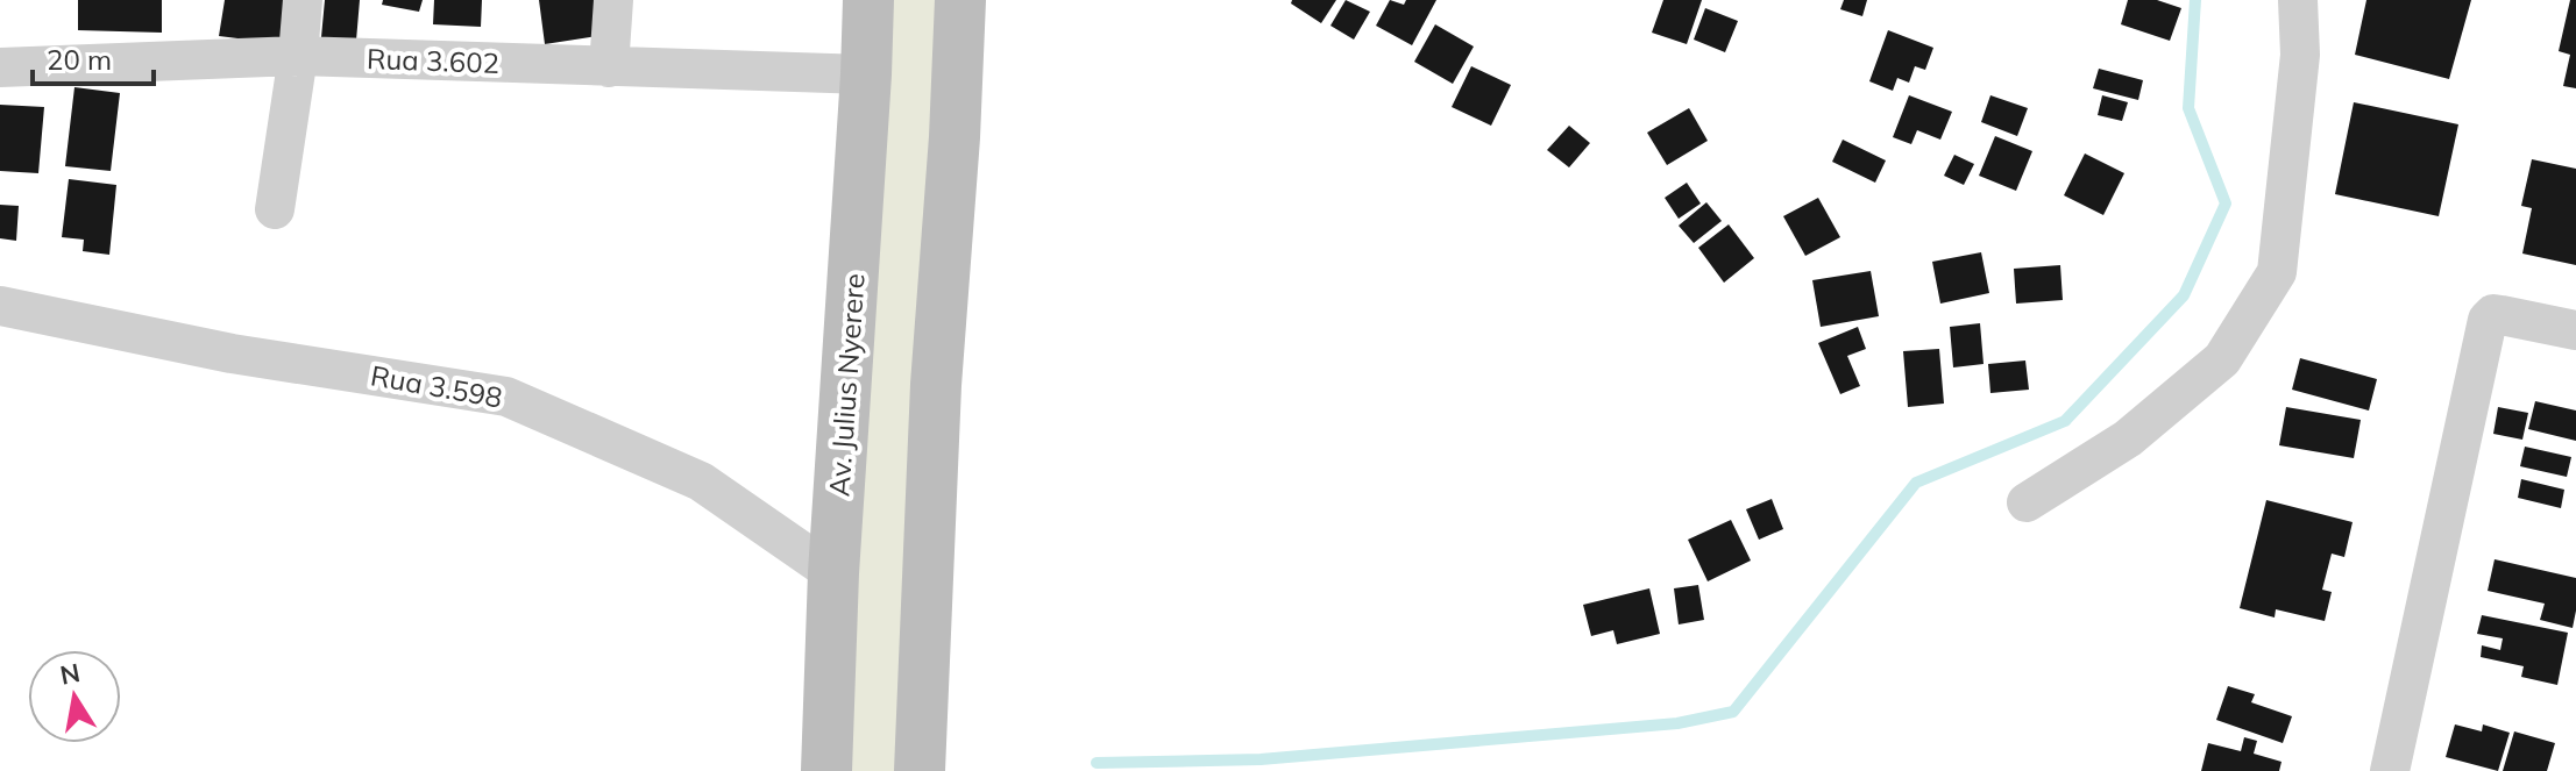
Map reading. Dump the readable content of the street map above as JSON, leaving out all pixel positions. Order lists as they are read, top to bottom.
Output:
{
  "streets": {
    "main road": ["Av. Julius Nyerere"],
    "street": ["Rua 3.602", "Rua 3.598"]
  },
  "crossings": [
    ["Rua 3.602", "Av. Julius Nyerere"],
    ["Av. Julius Nyerere", "Rua 3.598"]
  ],
  "scale_bar": "20 m",
  "north": "top"
}
